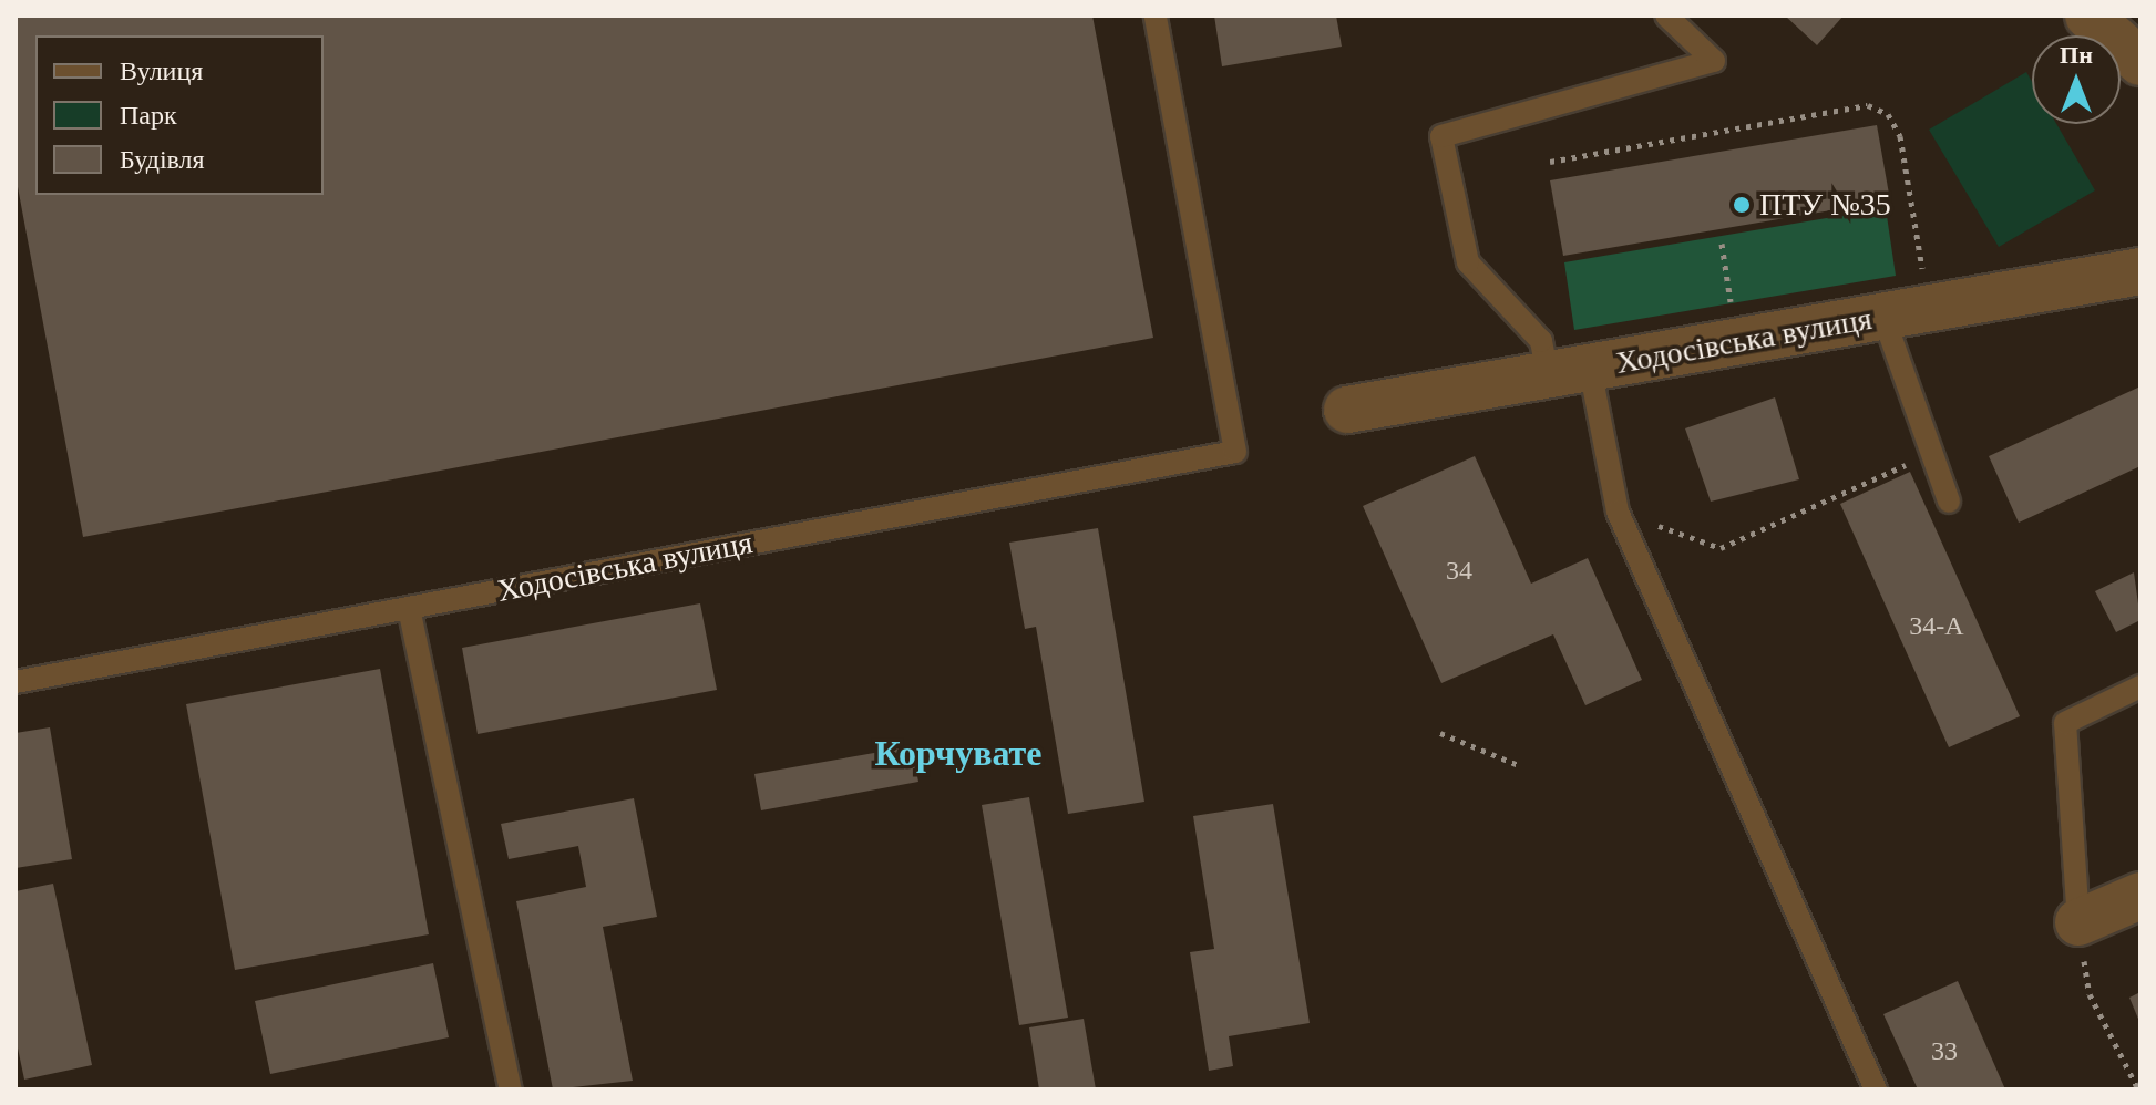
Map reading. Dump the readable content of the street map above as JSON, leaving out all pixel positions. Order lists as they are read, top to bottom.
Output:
{
  "streets": {
    "street": ["Ходосівська вулиця"]
  },
  "districts": ["Корчувате"],
  "places": ["ПТУ №35"],
  "house_numbers": ["34", "34-А", "33"],
  "legend": ["Вулиця", "Парк", "Будівля"],
  "north": "top"
}
